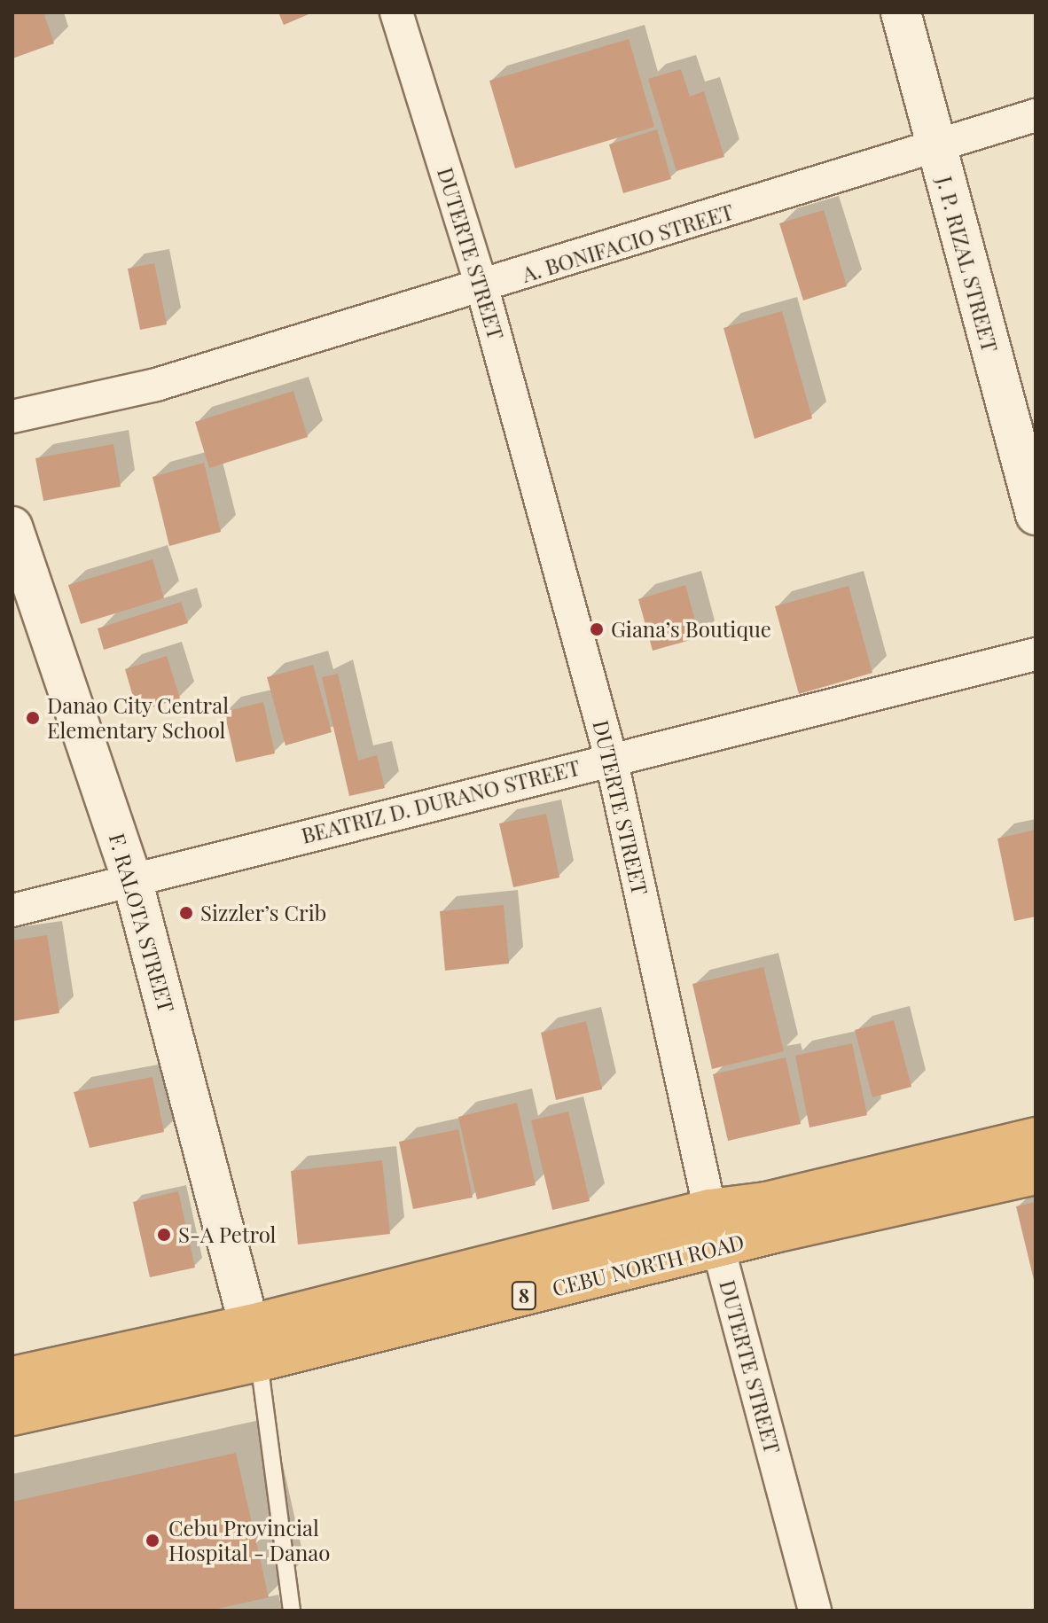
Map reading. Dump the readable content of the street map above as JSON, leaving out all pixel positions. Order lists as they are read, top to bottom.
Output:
{
  "streets": {
    "highway": ["CEBU NORTH ROAD", "8"],
    "street": [
      "A. BONIFACIO STREET",
      "DUTERTE STREET",
      "J. P. RIZAL STREET",
      "BEATRIZ D. DURANO STREET",
      "F. RALOTA STREET"
    ]
  },
  "crossings": [
    ["A. BONIFACIO STREET", "DUTERTE STREET"],
    ["A. BONIFACIO STREET", "J. P. RIZAL STREET"],
    ["DUTERTE STREET", "BEATRIZ D. DURANO STREET"],
    ["DUTERTE STREET", "CEBU NORTH ROAD"],
    ["BEATRIZ D. DURANO STREET", "F. RALOTA STREET"],
    ["F. RALOTA STREET", "CEBU NORTH ROAD"]
  ],
  "places": [
    "Giana’s Boutique",
    "Danao City Central Elementary School",
    "Sizzler’s Crib",
    "S-A Petrol",
    "Cebu Provincial Hospital - Danao"
  ]
}
